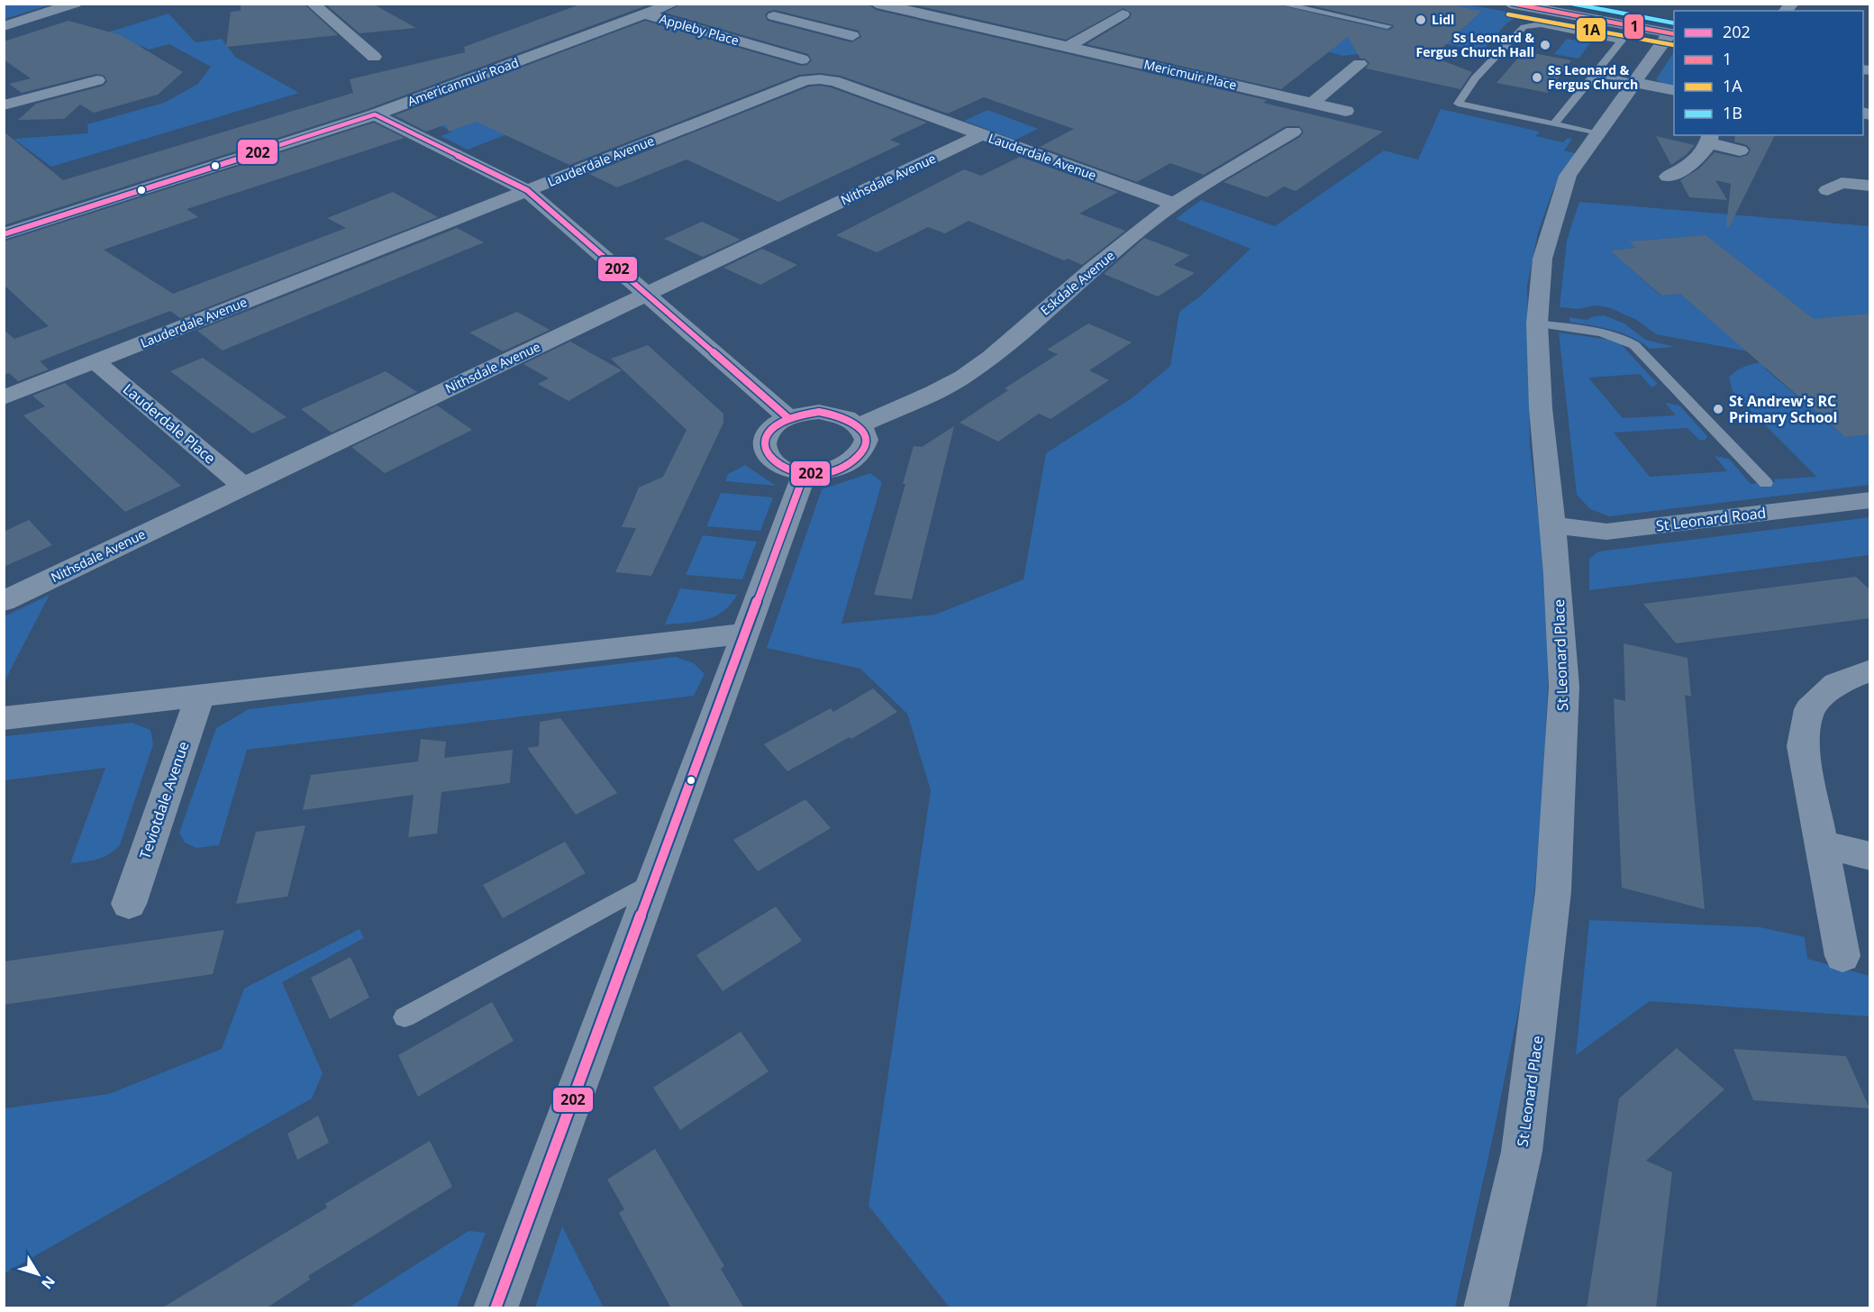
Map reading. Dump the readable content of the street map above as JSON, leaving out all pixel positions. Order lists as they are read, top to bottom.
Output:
{
  "streets": {
    "street": [
      "Appleby Place",
      "Mericmuir Place",
      "Americanmuir Road",
      "Lauderdale Avenue",
      "Nithsdale Avenue",
      "Eskdale Avenue",
      "Lauderdale Place",
      "St Leonard Road",
      "St Leonard Place",
      "Teviotdale Avenue"
    ]
  },
  "crossings": [
    ["Appleby Place", "Americanmuir Road"],
    ["Lauderdale Avenue", "Nithsdale Avenue"],
    ["Lauderdale Avenue", "Eskdale Avenue"],
    ["Lauderdale Avenue", "Lauderdale Place"],
    ["Nithsdale Avenue", "Lauderdale Place"],
    ["St Leonard Road", "St Leonard Place"]
  ],
  "places": [
    "Lidl",
    "Ss Leonard & Fergus Church Hall",
    "Ss Leonard & Fergus Church",
    "St Andrew's RC Primary School"
  ],
  "lines": [
    "transit line 1",
    "transit line 1B",
    "transit line 1A",
    "transit line 202"
  ],
  "legend": [
    "202",
    "1",
    "1A",
    "1B"
  ],
  "north": "bottom right"
}
